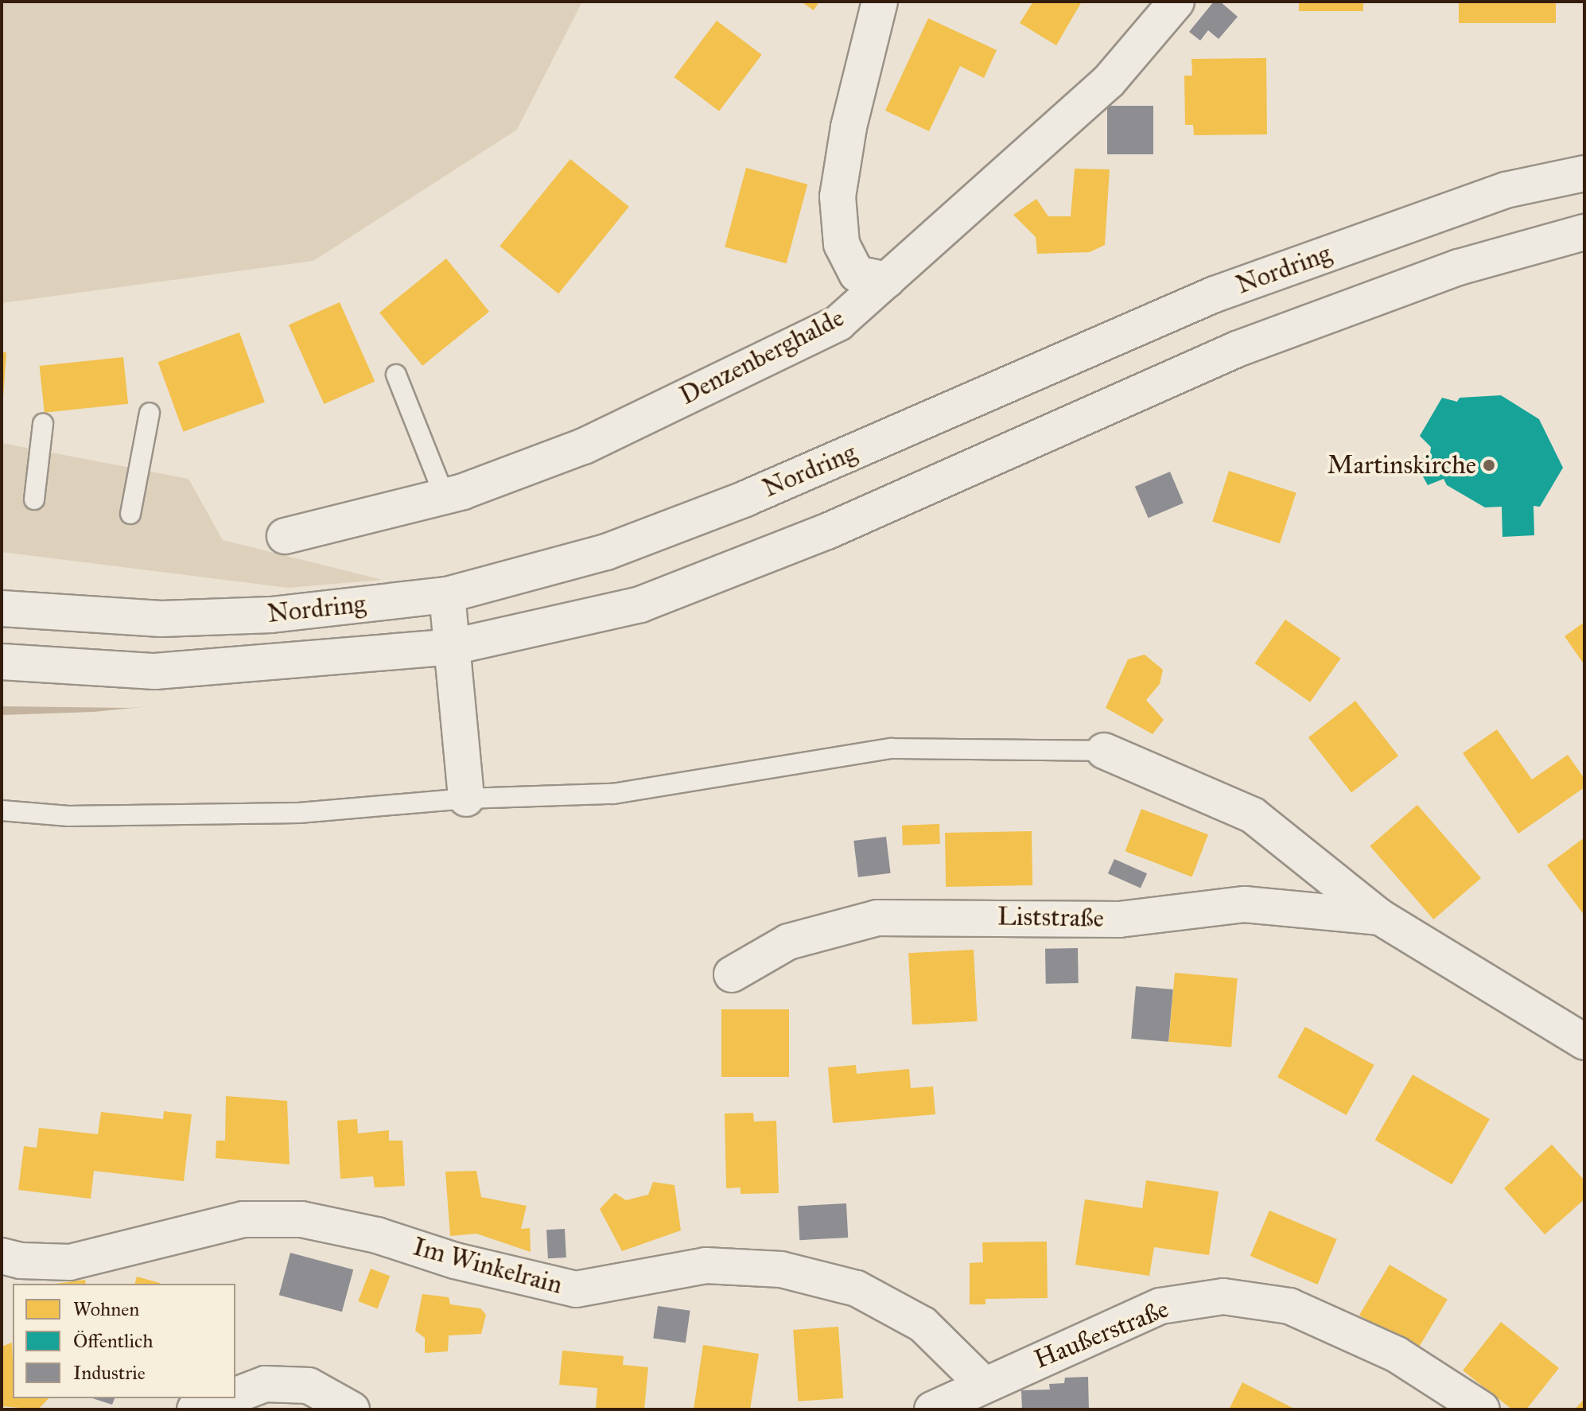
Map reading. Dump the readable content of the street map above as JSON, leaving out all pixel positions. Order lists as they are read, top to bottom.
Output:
{
  "streets": {
    "street": [
      "Nordring",
      "Denzenberghalde",
      "Liststraße",
      "Im Winkelrain",
      "Haußerstraße"
    ]
  },
  "crossings": [
    ["Im Winkelrain", "Haußerstraße"]
  ],
  "places": ["Martinskirche"],
  "legend": ["Wohnen", "Öffentlich", "Industrie"]
}
